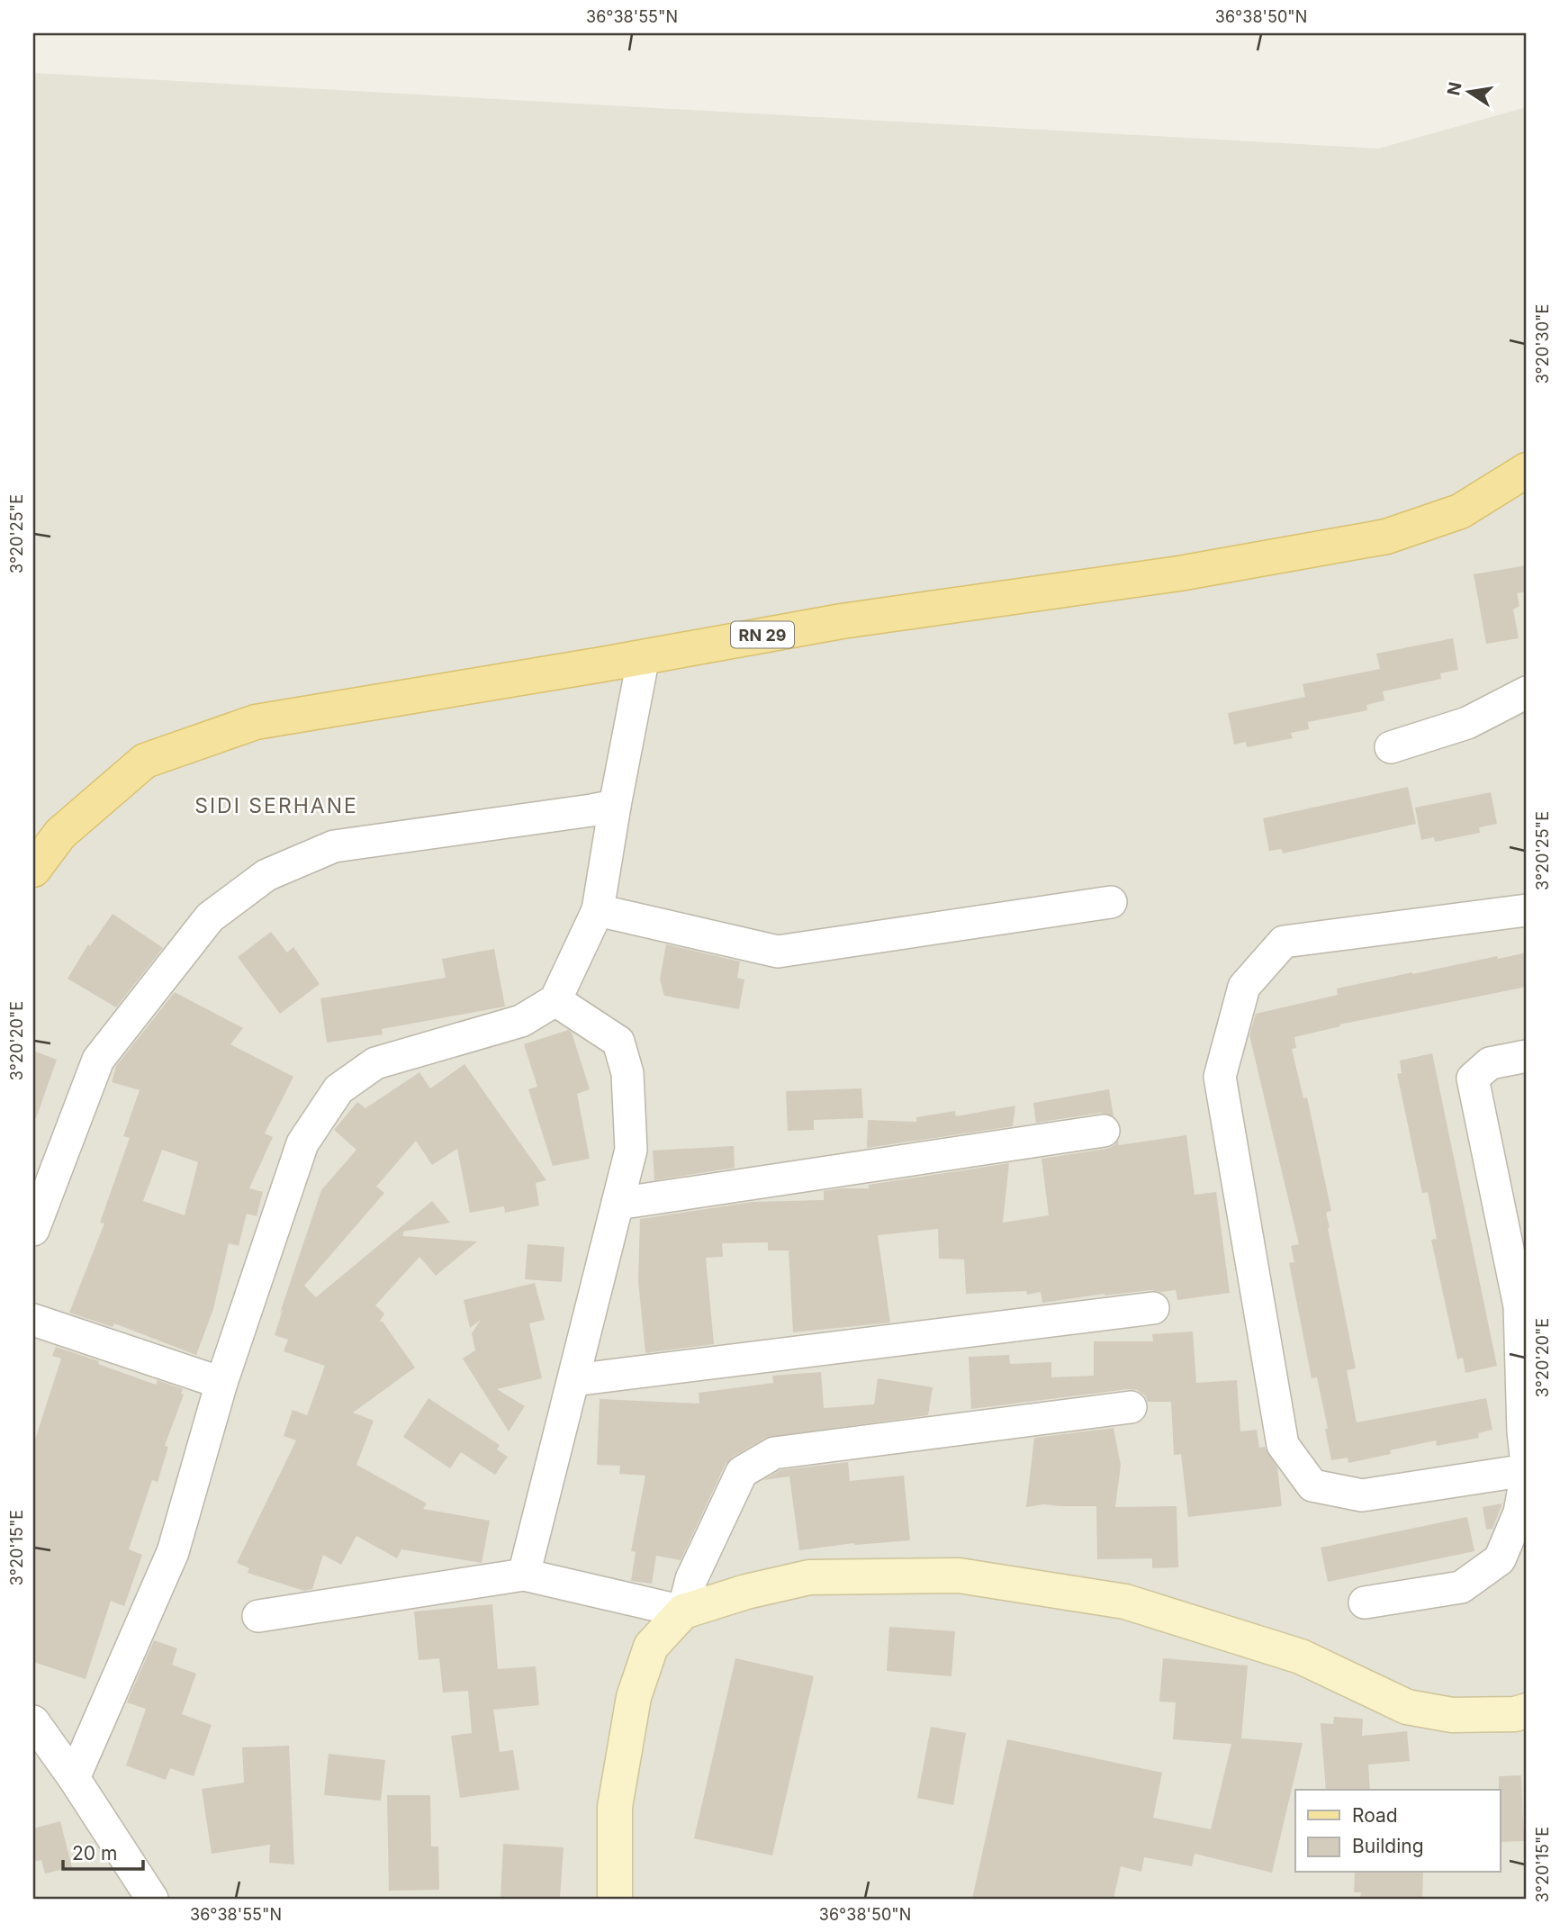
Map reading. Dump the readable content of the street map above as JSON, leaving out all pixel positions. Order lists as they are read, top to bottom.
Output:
{
  "streets": {
    "main road": ["RN 29"]
  },
  "districts": ["SIDI SERHANE"],
  "legend": ["Road", "Building"],
  "scale_bar": "20 m",
  "north": "left",
  "coordinates": [
    "36°38'55\"N",
    "36°38'50\"N",
    "3°20'30\"E",
    "3°20'25\"E",
    "3°20'20\"E",
    "3°20'15\"E"
  ]
}
